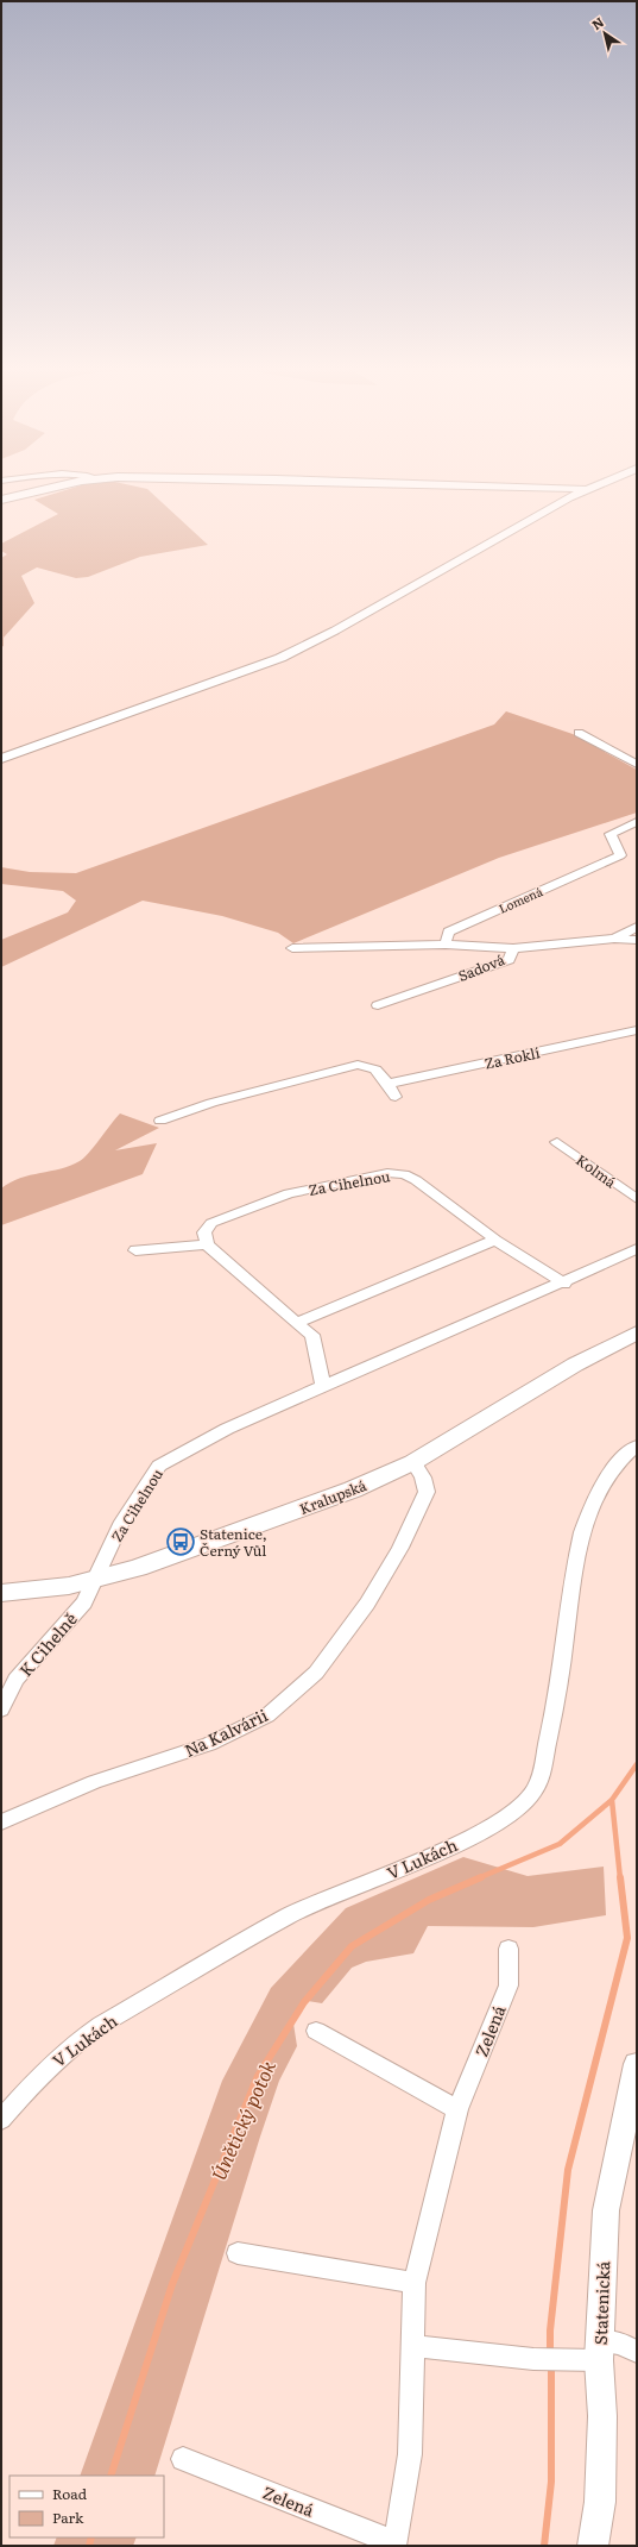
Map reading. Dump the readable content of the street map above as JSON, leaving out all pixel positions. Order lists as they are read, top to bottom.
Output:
{
  "streets": {
    "main road": ["Kralupská"],
    "street": [
      "Lomená",
      "Sadová",
      "Za Roklí",
      "Kolmá",
      "Za Cihelnou",
      "K Cihelně",
      "Na Kalvárii",
      "V Lukách",
      "Zelená",
      "Statenická"
    ]
  },
  "crossings": [
    ["Za Cihelnou", "Kralupská"],
    ["Za Cihelnou", "K Cihelně"],
    ["Kralupská", "K Cihelně"],
    ["Kralupská", "Na Kalvárii"]
  ],
  "water": ["Únětický potok"],
  "places": {
    "bus stop": ["Statenice, Černý Vůl"]
  },
  "legend": ["Road", "Park"],
  "north": "top left"
}
